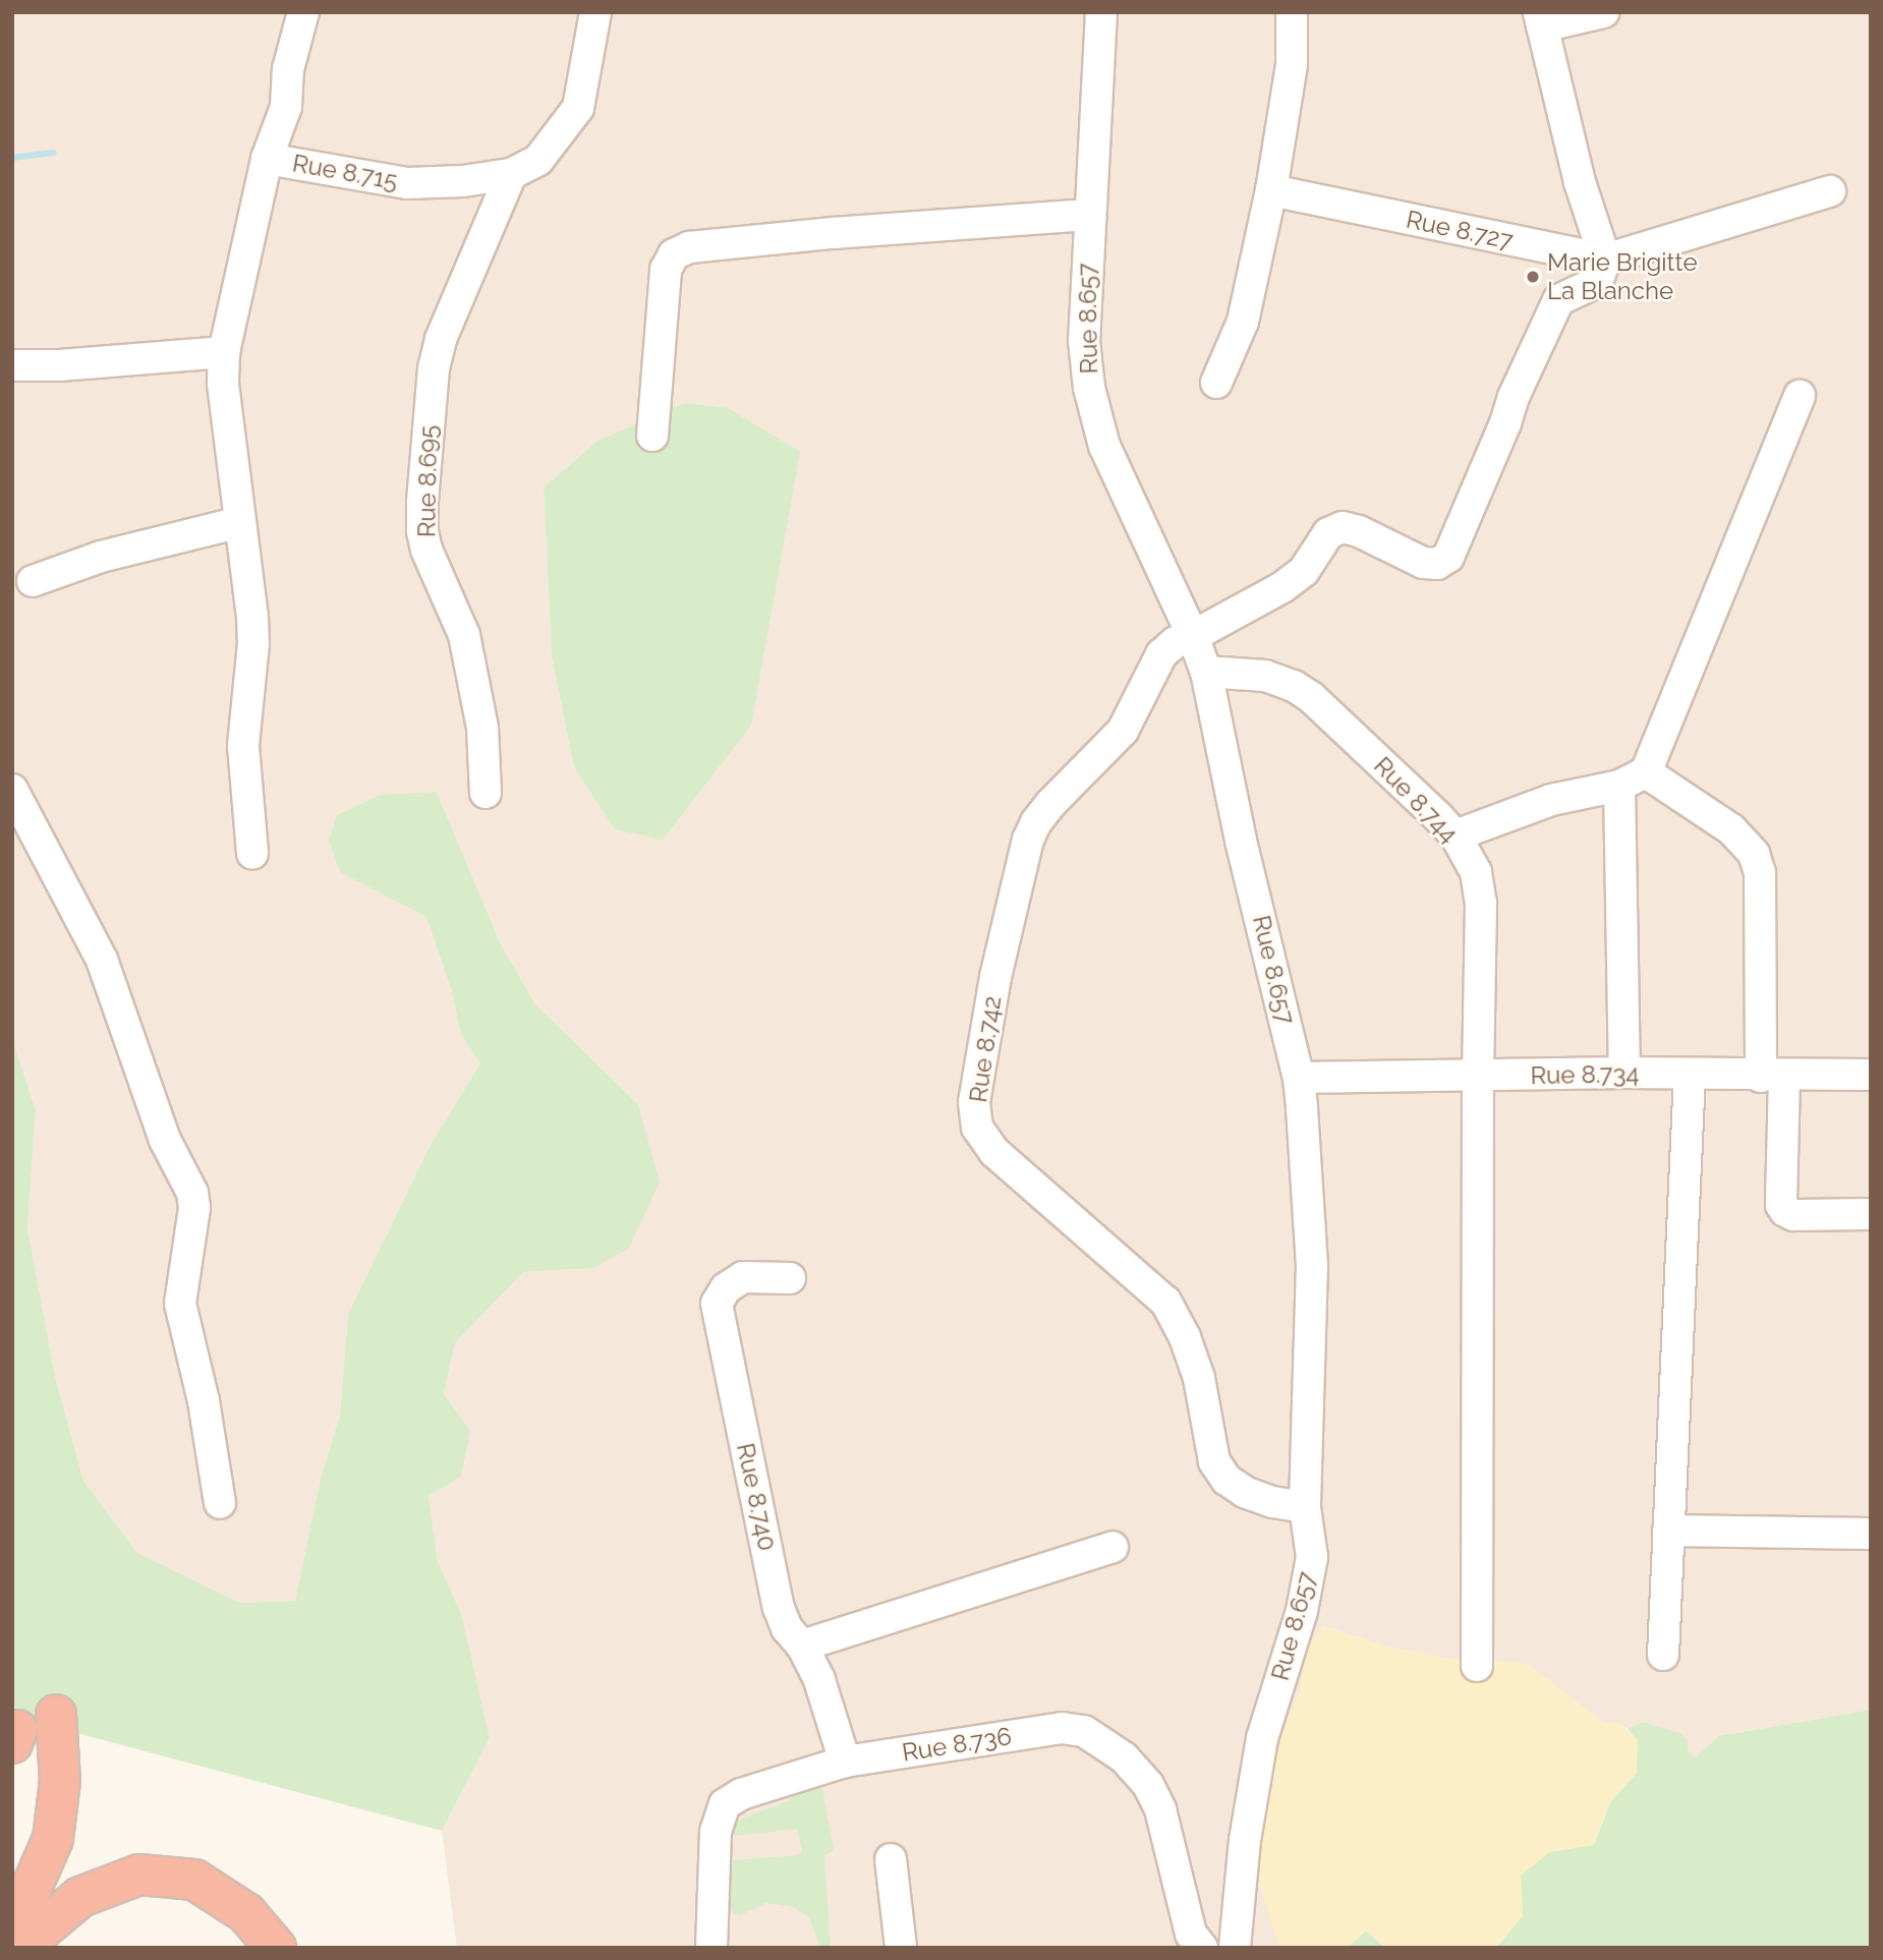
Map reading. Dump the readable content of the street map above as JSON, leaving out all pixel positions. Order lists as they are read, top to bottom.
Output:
{
  "streets": {
    "street": [
      "Rue 8.715",
      "Rue 8.727",
      "Rue 8.657",
      "Rue 8.695",
      "Rue 8.744",
      "Rue 8.742",
      "Rue 8.734",
      "Rue 8.740",
      "Rue 8.736"
    ]
  },
  "crossings": [
    ["Rue 8.715", "Rue 8.695"],
    ["Rue 8.727", "Rue 8.742"],
    ["Rue 8.657", "Rue 8.744"],
    ["Rue 8.657", "Rue 8.742"],
    ["Rue 8.657", "Rue 8.734"],
    ["Rue 8.744", "Rue 8.734"],
    ["Rue 8.740", "Rue 8.736"]
  ],
  "places": ["Marie Brigitte La Blanche"]
}
